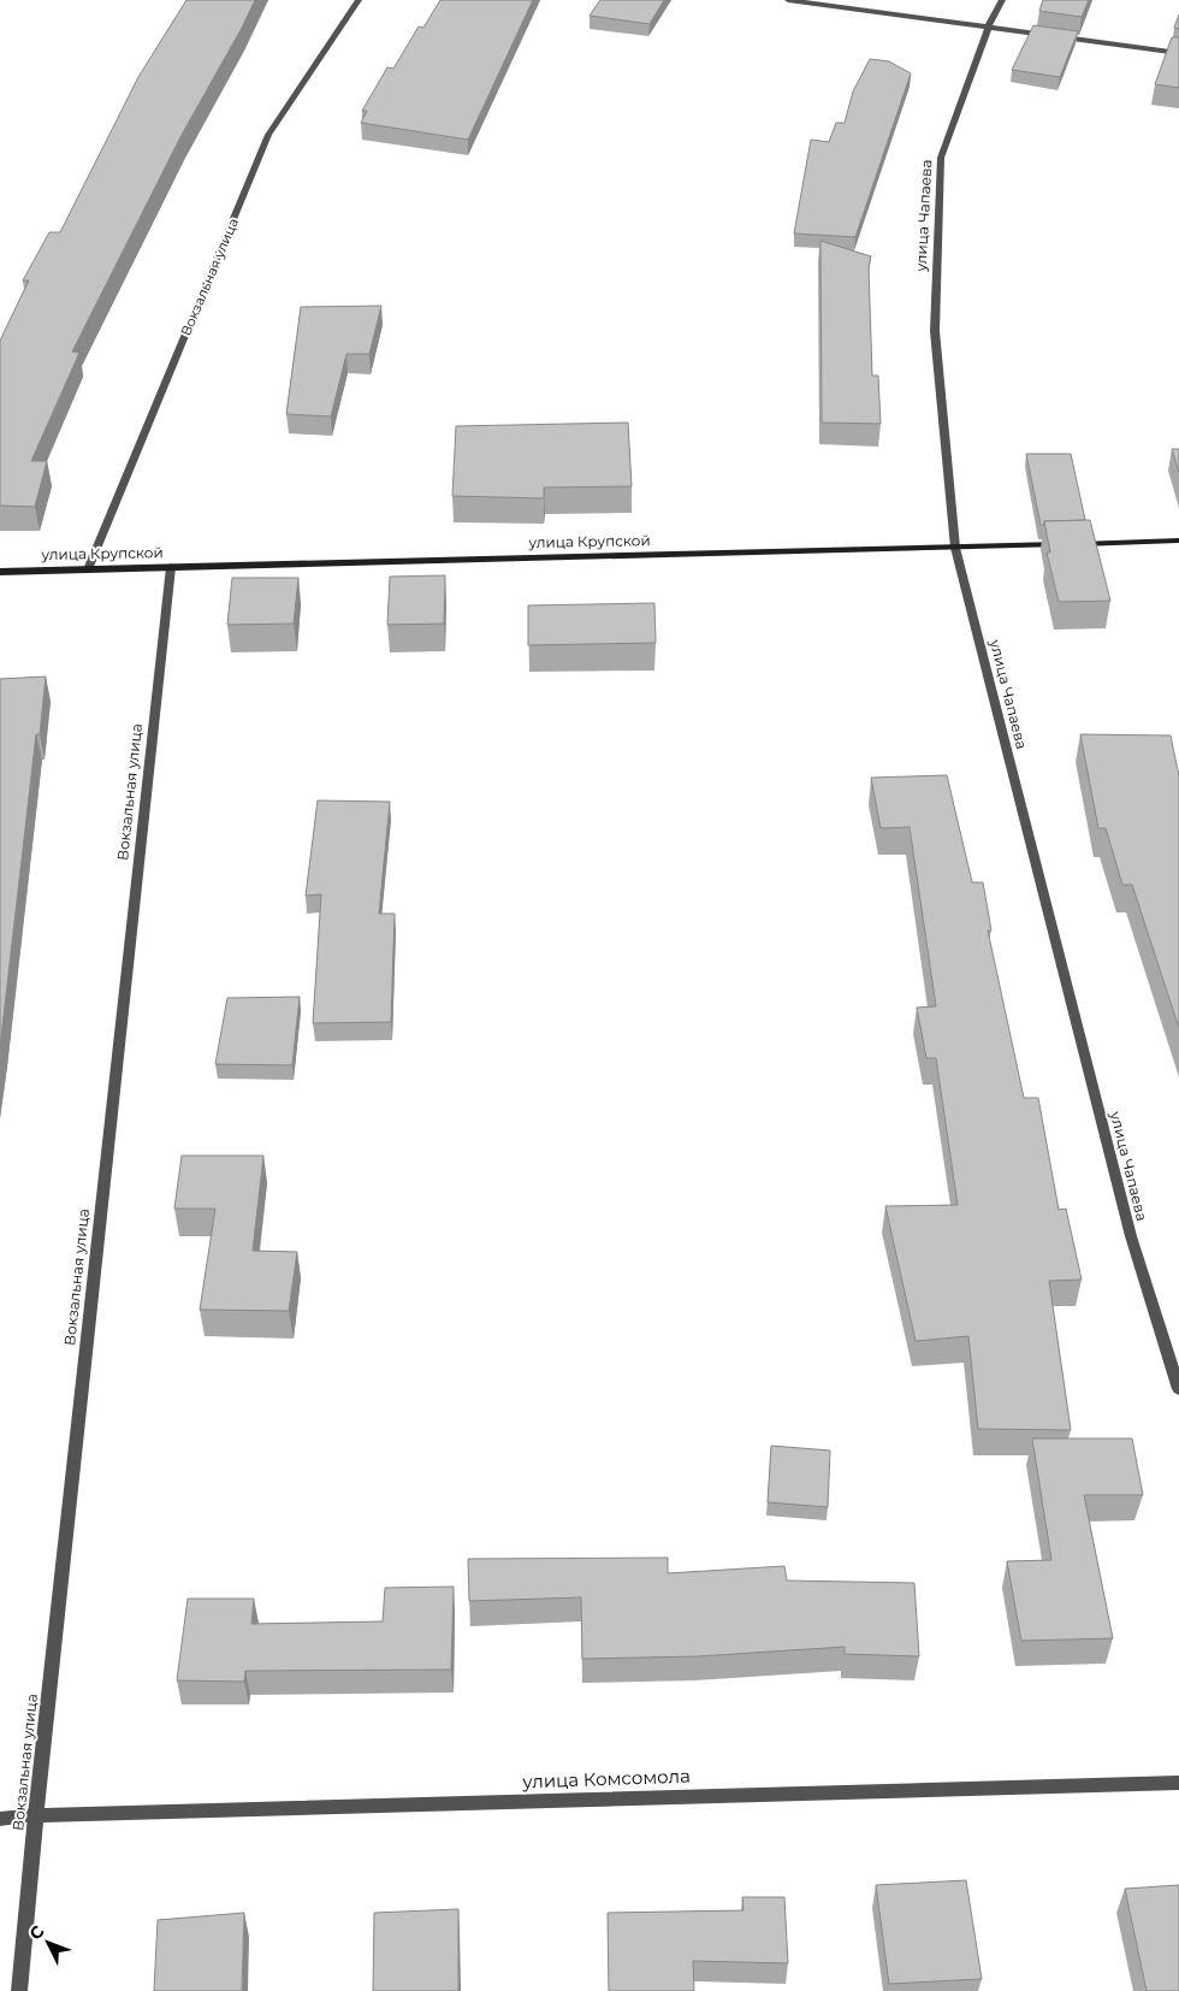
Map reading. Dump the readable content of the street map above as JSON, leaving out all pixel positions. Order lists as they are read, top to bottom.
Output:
{
  "streets": {
    "main road": ["улица Крупской"],
    "street": ["улица Чапаева", "Вокзальная улица", "улица Комсомола"]
  },
  "crossings": [
    ["улица Чапаева", "улица Крупской"],
    ["Вокзальная улица", "улица Крупской"],
    ["Вокзальная улица", "улица Комсомола"]
  ],
  "north": "top left"
}
